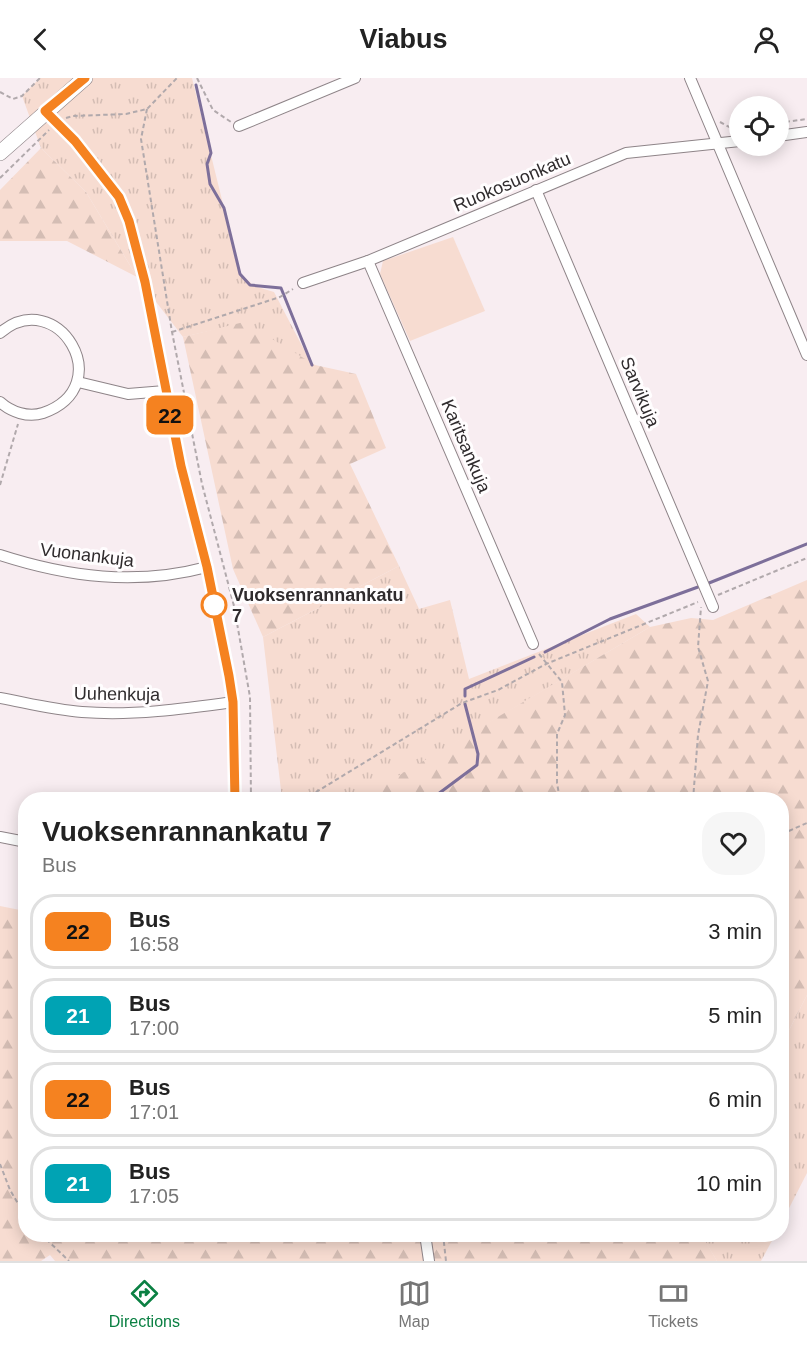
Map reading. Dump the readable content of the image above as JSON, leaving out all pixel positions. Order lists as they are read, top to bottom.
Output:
{
  "streets": {
    "street": [
      "Ruokosuonkatu",
      "Sarvikuja",
      "Karitsankuja",
      "Vuonankuja",
      "Uuhenkuja"
    ]
  },
  "crossings": [
    ["Ruokosuonkatu", "Sarvikuja"],
    ["Ruokosuonkatu", "Karitsankuja"]
  ],
  "places": ["Vuoksenrannankatu 7"],
  "lines": ["bus line 22"],
  "page": {
    "header": "Viabus",
    "on_map": "22",
    "heading": ["Vuoksenrannankatu 7", "Bus"],
    "list": [
      {
        "mark": "22",
        "name": "Bus",
        "note": "16:58",
        "value": "3 min"
      },
      {
        "mark": "21",
        "name": "Bus",
        "note": "17:00",
        "value": "5 min"
      },
      {
        "mark": "22",
        "name": "Bus",
        "note": "17:01",
        "value": "6 min"
      },
      {
        "mark": "21",
        "name": "Bus",
        "note": "17:05",
        "value": "10 min"
      }
    ],
    "tabs": ["Directions", "Map", "Tickets"]
  }
}
